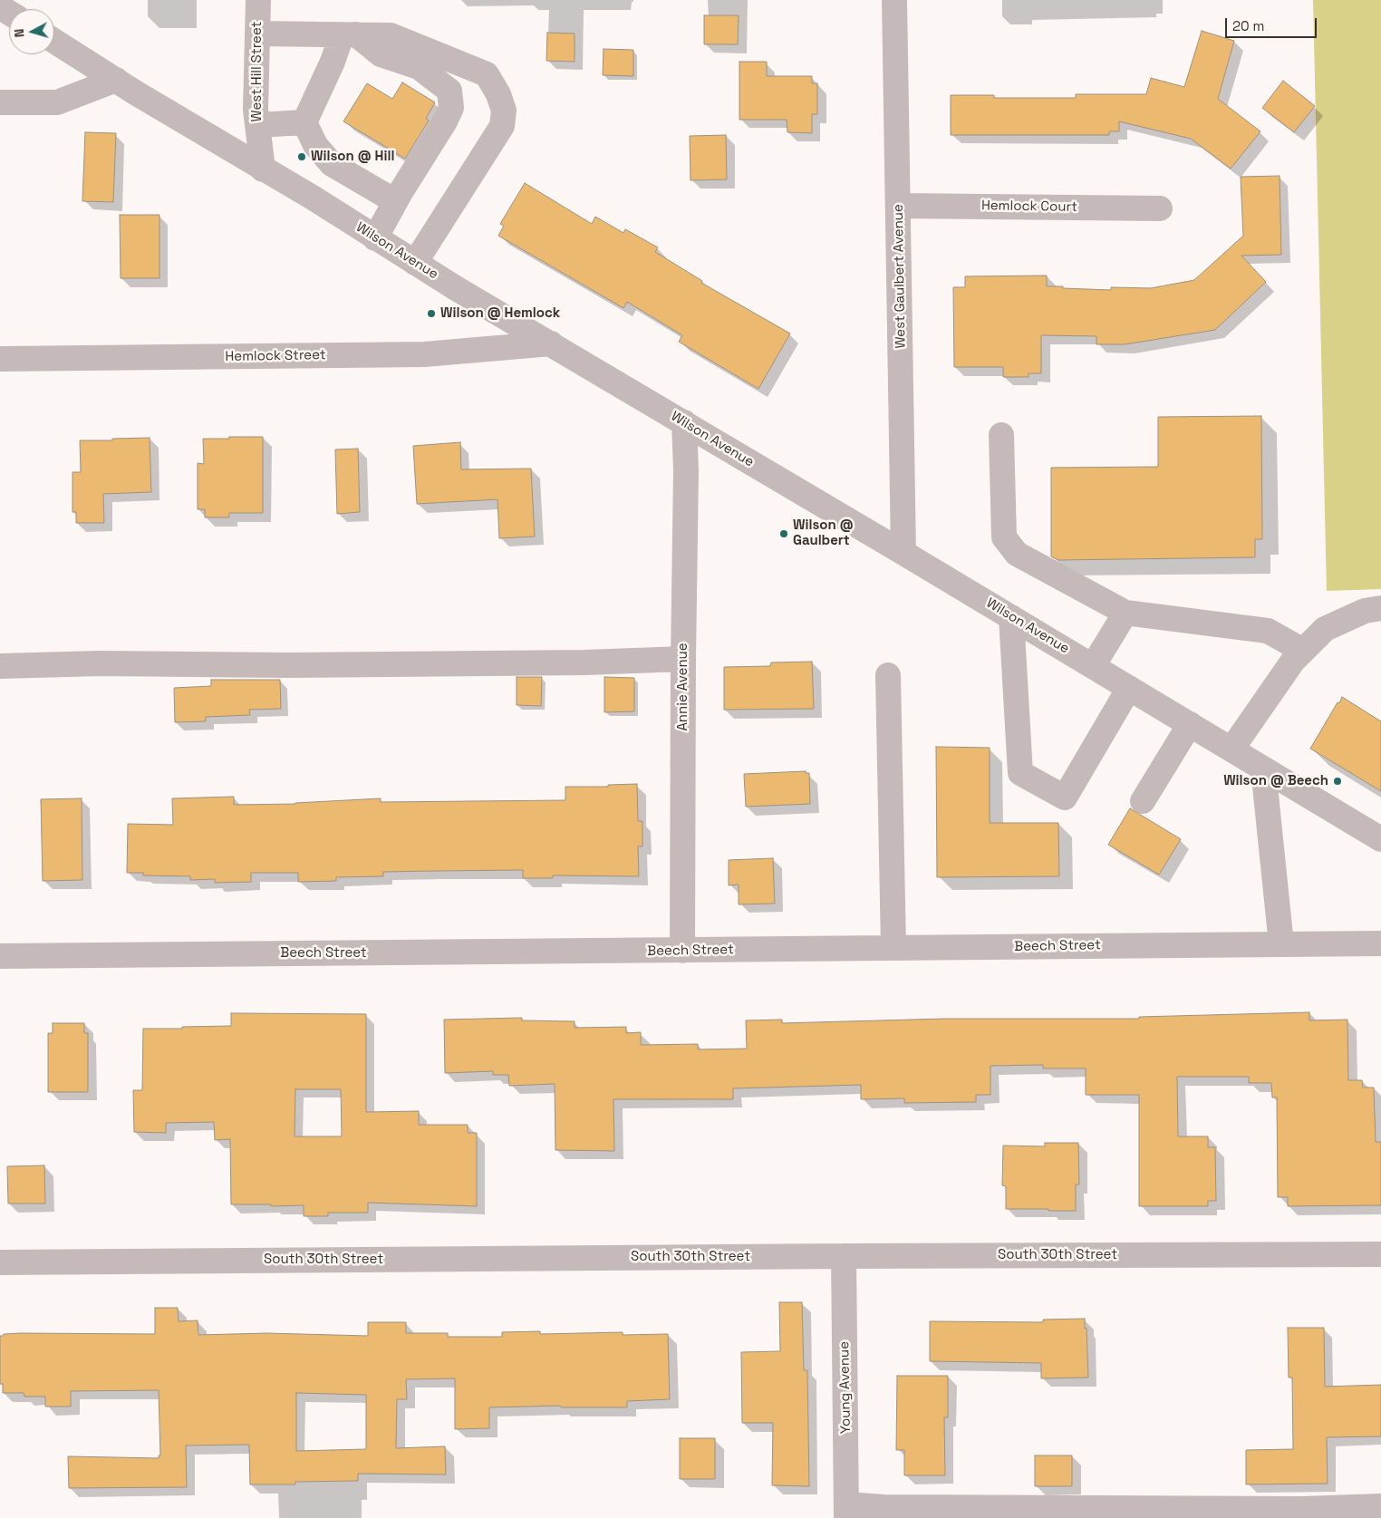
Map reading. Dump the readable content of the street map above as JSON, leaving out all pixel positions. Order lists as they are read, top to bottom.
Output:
{
  "streets": {
    "street": [
      "West Hill Street",
      "Hemlock Court",
      "Wilson Avenue",
      "West Gaulbert Avenue",
      "Hemlock Street",
      "Annie Avenue",
      "Beech Street",
      "South 30th Street",
      "Young Avenue"
    ]
  },
  "crossings": [
    ["West Hill Street", "Wilson Avenue"],
    ["Hemlock Court", "West Gaulbert Avenue"],
    ["Wilson Avenue", "West Gaulbert Avenue"],
    ["Wilson Avenue", "Hemlock Street"],
    ["Wilson Avenue", "Annie Avenue"],
    ["Annie Avenue", "Beech Street"],
    ["South 30th Street", "Young Avenue"]
  ],
  "places": [
    "Wilson @ Hill",
    "Wilson @ Hemlock",
    "Wilson @ Gaulbert",
    "Wilson @ Beech"
  ],
  "scale_bar": "20 m",
  "north": "left"
}
